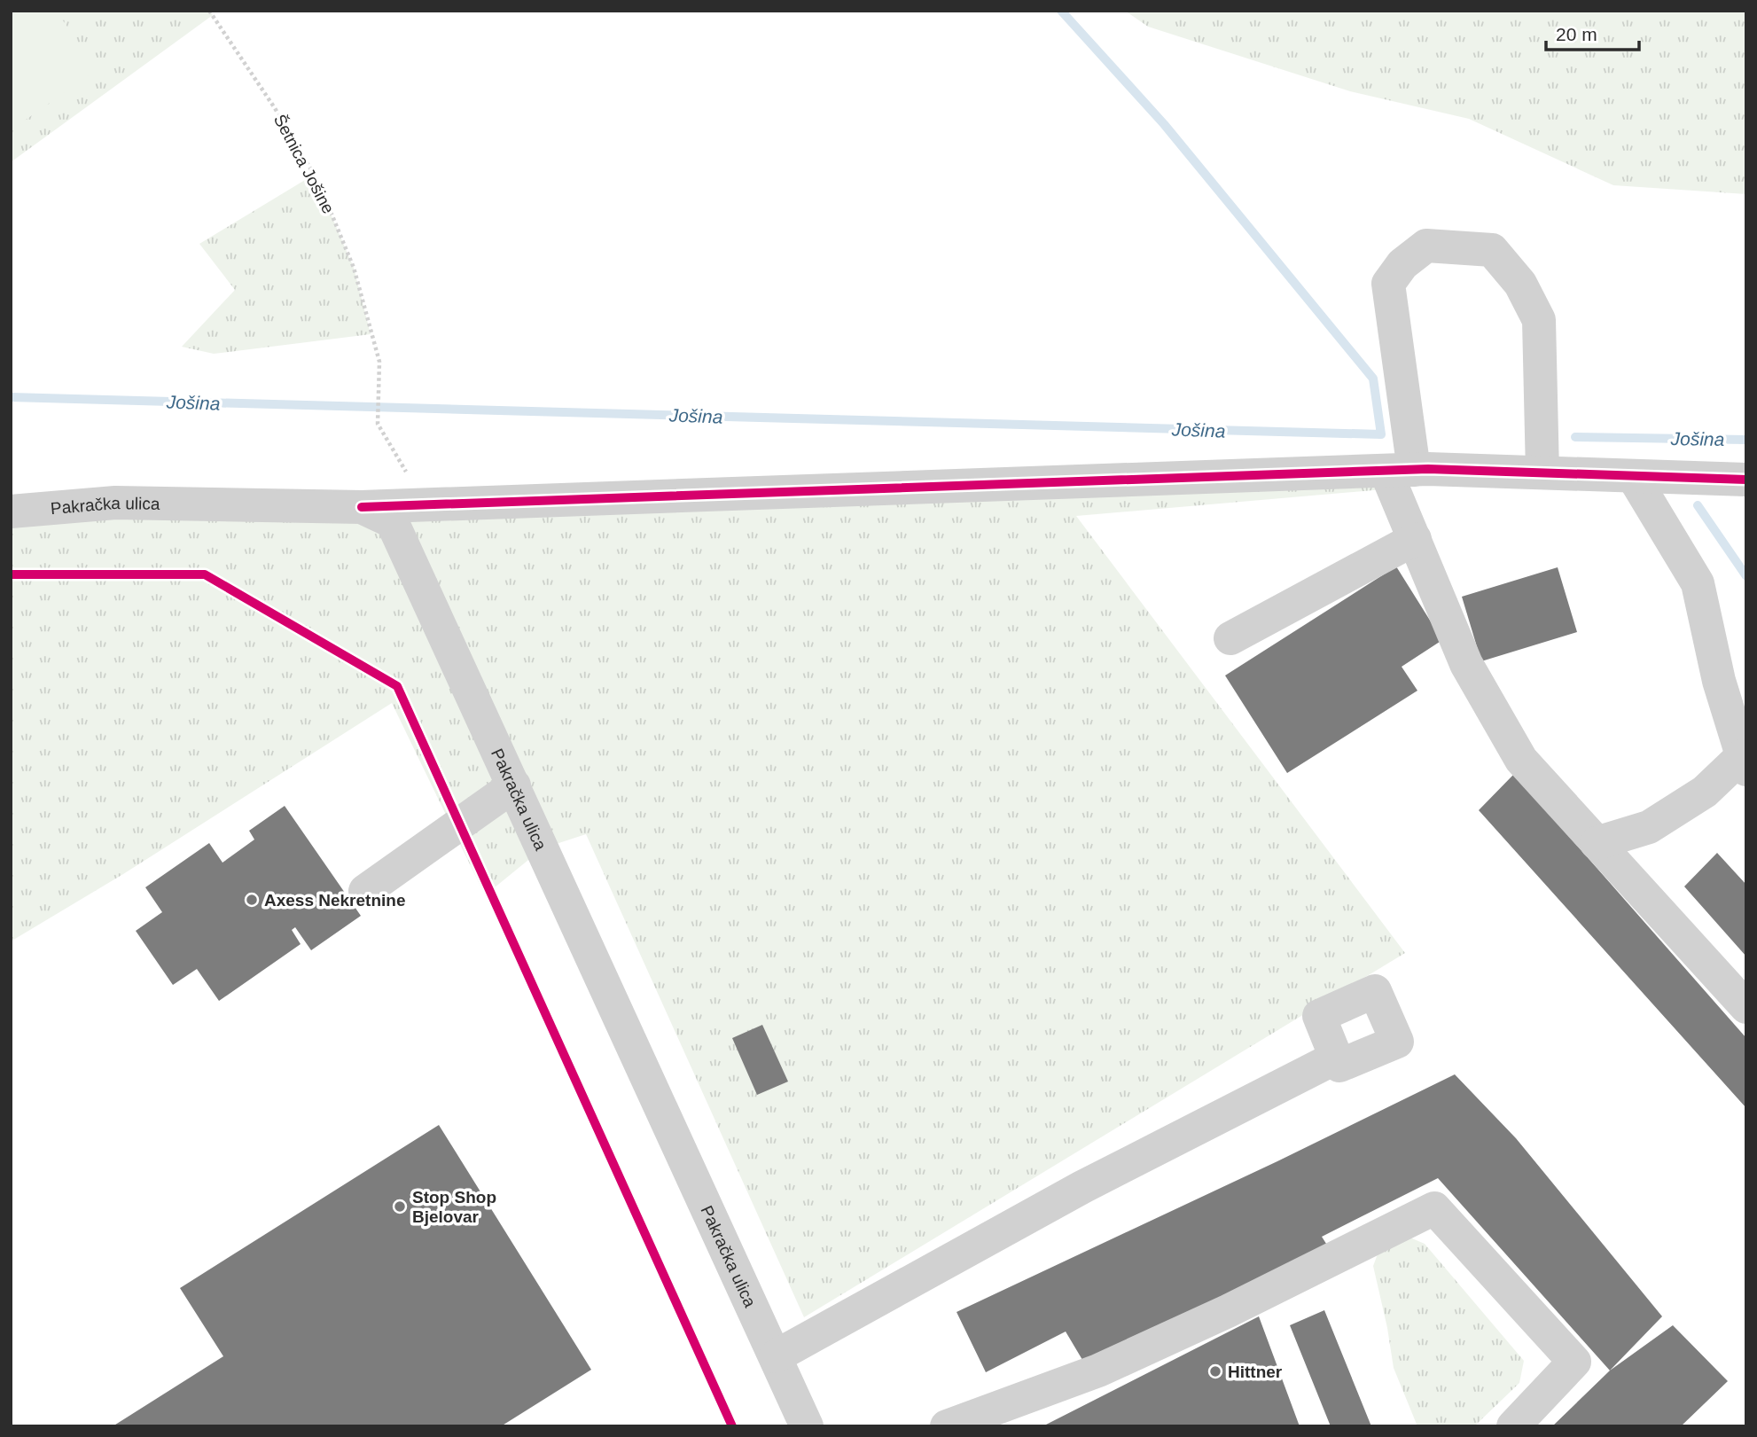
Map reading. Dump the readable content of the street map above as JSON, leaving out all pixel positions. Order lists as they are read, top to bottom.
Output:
{
  "streets": {
    "street": ["Pakračka ulica"],
    "path": ["Šetnica Jošine"]
  },
  "water": ["Jošina"],
  "places": ["Axess Nekretnine", "Stop Shop Bjelovar", "Hittner"],
  "scale_bar": "20 m"
}
